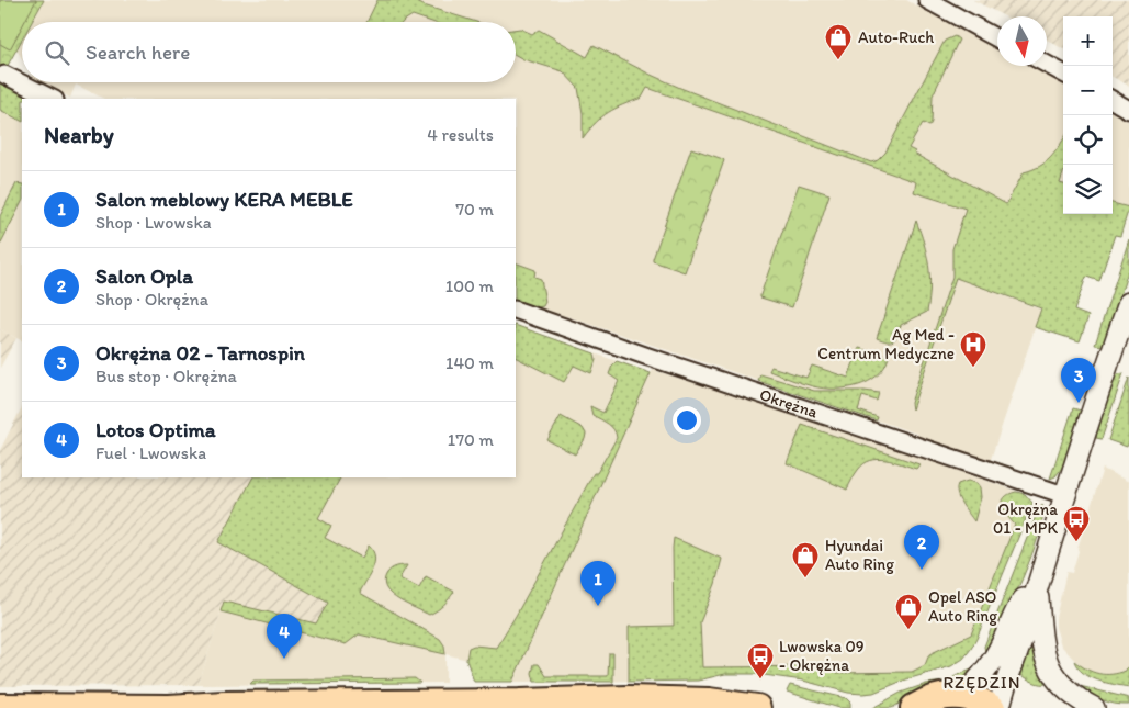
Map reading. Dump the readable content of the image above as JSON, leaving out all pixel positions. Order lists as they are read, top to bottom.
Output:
{
  "streets": {
    "street": ["Okrężna"]
  },
  "districts": ["RZĘDZIN"],
  "places": {
    "shop": ["Auto-Ruch", "Hyundai Auto Ring", "Opel ASO Auto Ring"],
    "hospital": ["Ag Med - Centrum Medyczne"],
    "bus stop": ["Okrężna 01 - MPK", "Lwowska 09 - Okrężna"]
  },
  "north": "bottom",
  "page": {
    "map_buttons": ["+", "−"],
    "search": "Search here",
    "heading": ["Nearby", "4 results"],
    "list": [
      {
        "mark": "1",
        "name": "Salon meblowy KERA MEBLE",
        "note": "Shop · Lwowska",
        "value": "70 m"
      },
      {
        "mark": "2",
        "name": "Salon Opla",
        "note": "Shop · Okrężna",
        "value": "100 m"
      },
      {
        "mark": "3",
        "name": "Okrężna 02 - Tarnospin",
        "note": "Bus stop · Okrężna",
        "value": "140 m"
      },
      {
        "mark": "4",
        "name": "Lotos Optima",
        "note": "Fuel · Lwowska",
        "value": "170 m"
      }
    ],
    "pins": [
      "3",
      "2",
      "1",
      "4"
    ]
  }
}
